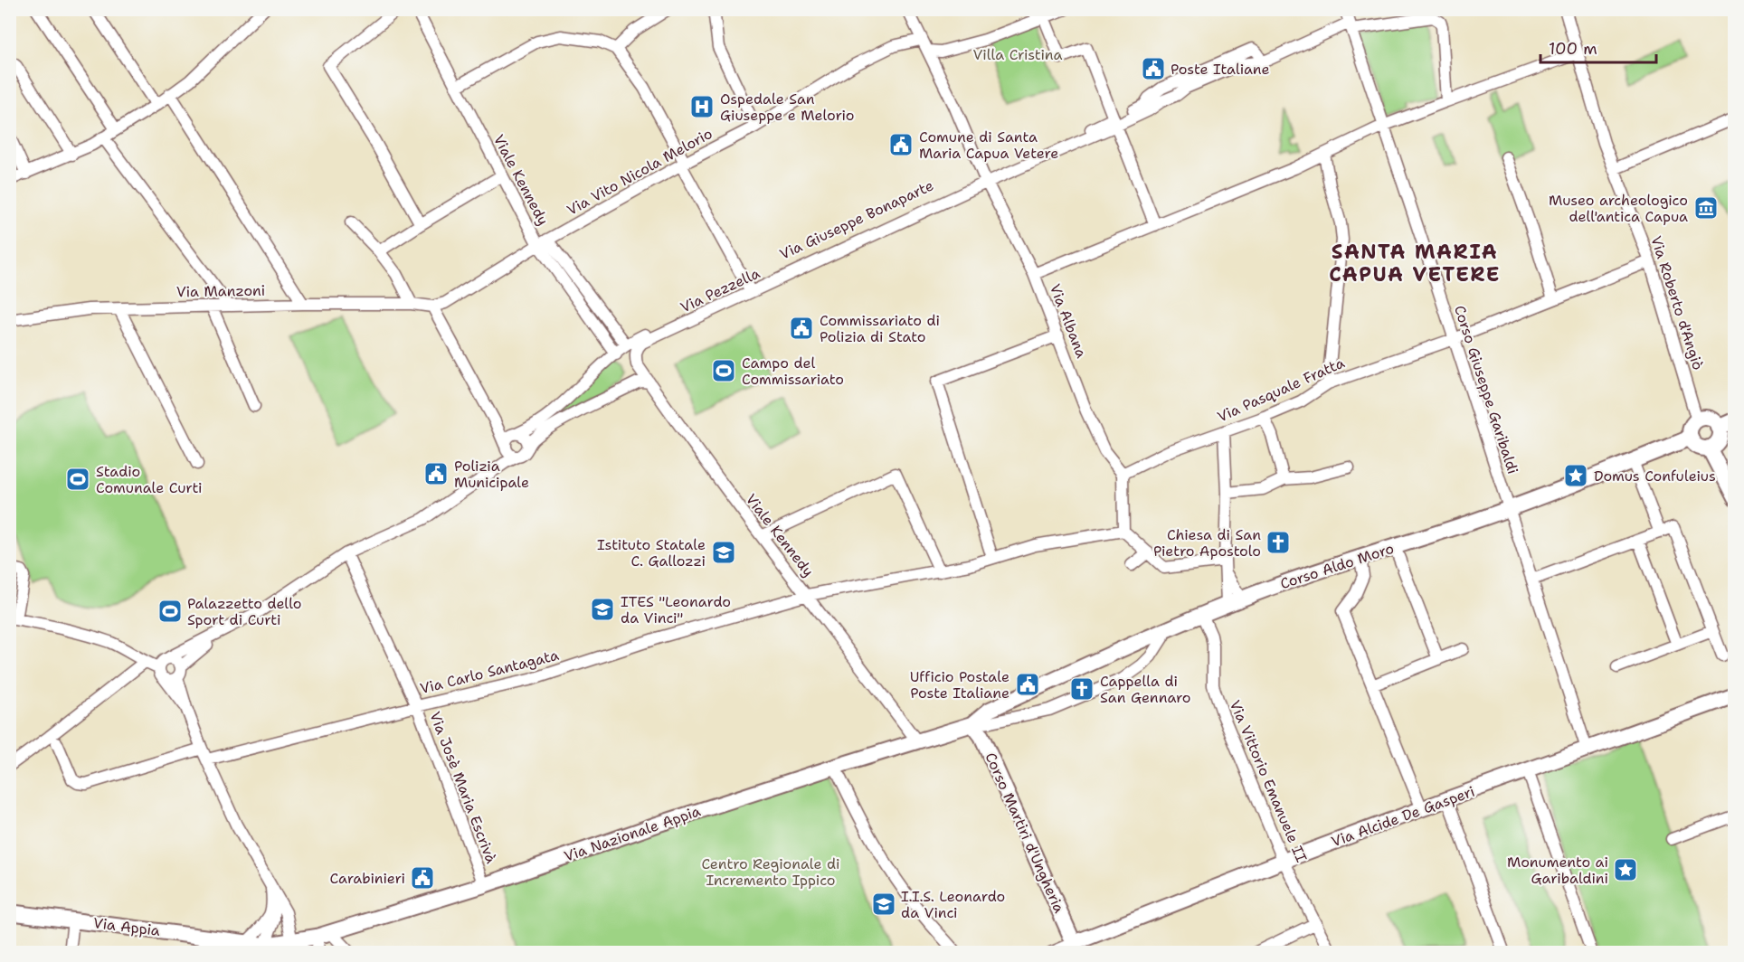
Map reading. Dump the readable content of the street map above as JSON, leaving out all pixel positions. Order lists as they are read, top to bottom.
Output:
{
  "streets": {
    "main road": [
      "Corso Aldo Moro",
      "Via Alcide De Gasperi",
      "Corso Martiri d'Ungheria",
      "Via Nazionale Appia",
      "Via Appia"
    ],
    "street": [
      "Via Vito Nicola Melorio",
      "Viale Kennedy",
      "Via Pezzella",
      "Via Manzoni",
      "Via Roberto d'Angiò",
      "Via Albana",
      "Via Pasquale Fratta",
      "Corso Giuseppe Garibaldi",
      "Via Carlo Santagata",
      "Via Vittorio Emanuele II",
      "Via Josè Maria Escrivà"
    ]
  },
  "crossings": [
    ["Via Vito Nicola Melorio", "Viale Kennedy"],
    ["Via Vito Nicola Melorio", "Via Manzoni"],
    ["Via Vito Nicola Melorio", "Via Albana"],
    ["Viale Kennedy", "Via Pezzella"],
    ["Viale Kennedy", "Via Carlo Santagata"],
    ["Viale Kennedy", "Via Nazionale Appia"],
    ["Via Pezzella", "Via Albana"],
    ["Via Roberto d'Angiò", "Via Pasquale Fratta"],
    ["Via Roberto d'Angiò", "Corso Aldo Moro"],
    ["Via Albana", "Via Pasquale Fratta"],
    ["Via Pasquale Fratta", "Corso Giuseppe Garibaldi"],
    ["Corso Giuseppe Garibaldi", "Corso Aldo Moro"],
    ["Corso Giuseppe Garibaldi", "Via Alcide De Gasperi"],
    ["Corso Aldo Moro", "Via Vittorio Emanuele II"],
    ["Corso Aldo Moro", "Corso Martiri d'Ungheria"],
    ["Corso Aldo Moro", "Via Nazionale Appia"],
    ["Via Carlo Santagata", "Via Josè Maria Escrivà"],
    ["Via Vittorio Emanuele II", "Via Alcide De Gasperi"],
    ["Via Josè Maria Escrivà", "Via Nazionale Appia"],
    ["Via Alcide De Gasperi", "Corso Martiri d'Ungheria"],
    ["Corso Martiri d'Ungheria", "Via Nazionale Appia"],
    ["Via Nazionale Appia", "Via Appia"]
  ],
  "districts": ["SANTA MARIA CAPUA VETERE"],
  "parks": ["Villa Cristina", "Centro Regionale di Incremento Ippico"],
  "places": {
    "public building": [
      "Poste Italiane",
      "Comune di Santa Maria Capua Vetere",
      "Commissariato di Polizia di Stato",
      "Polizia Municipale",
      "Ufficio Postale Poste Italiane",
      "Carabinieri"
    ],
    "hospital": ["Ospedale San Giuseppe e Melorio"],
    "museum": ["Museo archeologico dell'antica Capua"],
    "sports": ["Campo del Commissariato", "Stadio Comunale Curti", "Palazzetto dello Sport di Curti"],
    "place": ["Domus Confuleius", "Monumento ai Garibaldini"],
    "church": ["Chiesa di San Pietro Apostolo", "Cappella di San Gennaro"],
    "school or university": ["Istituto Statale C. Gallozzi", "ITES \"Leonardo da Vinci\"", "I.I.S. Leonardo da Vinci"]
  },
  "scale_bar": "100 m"
}
